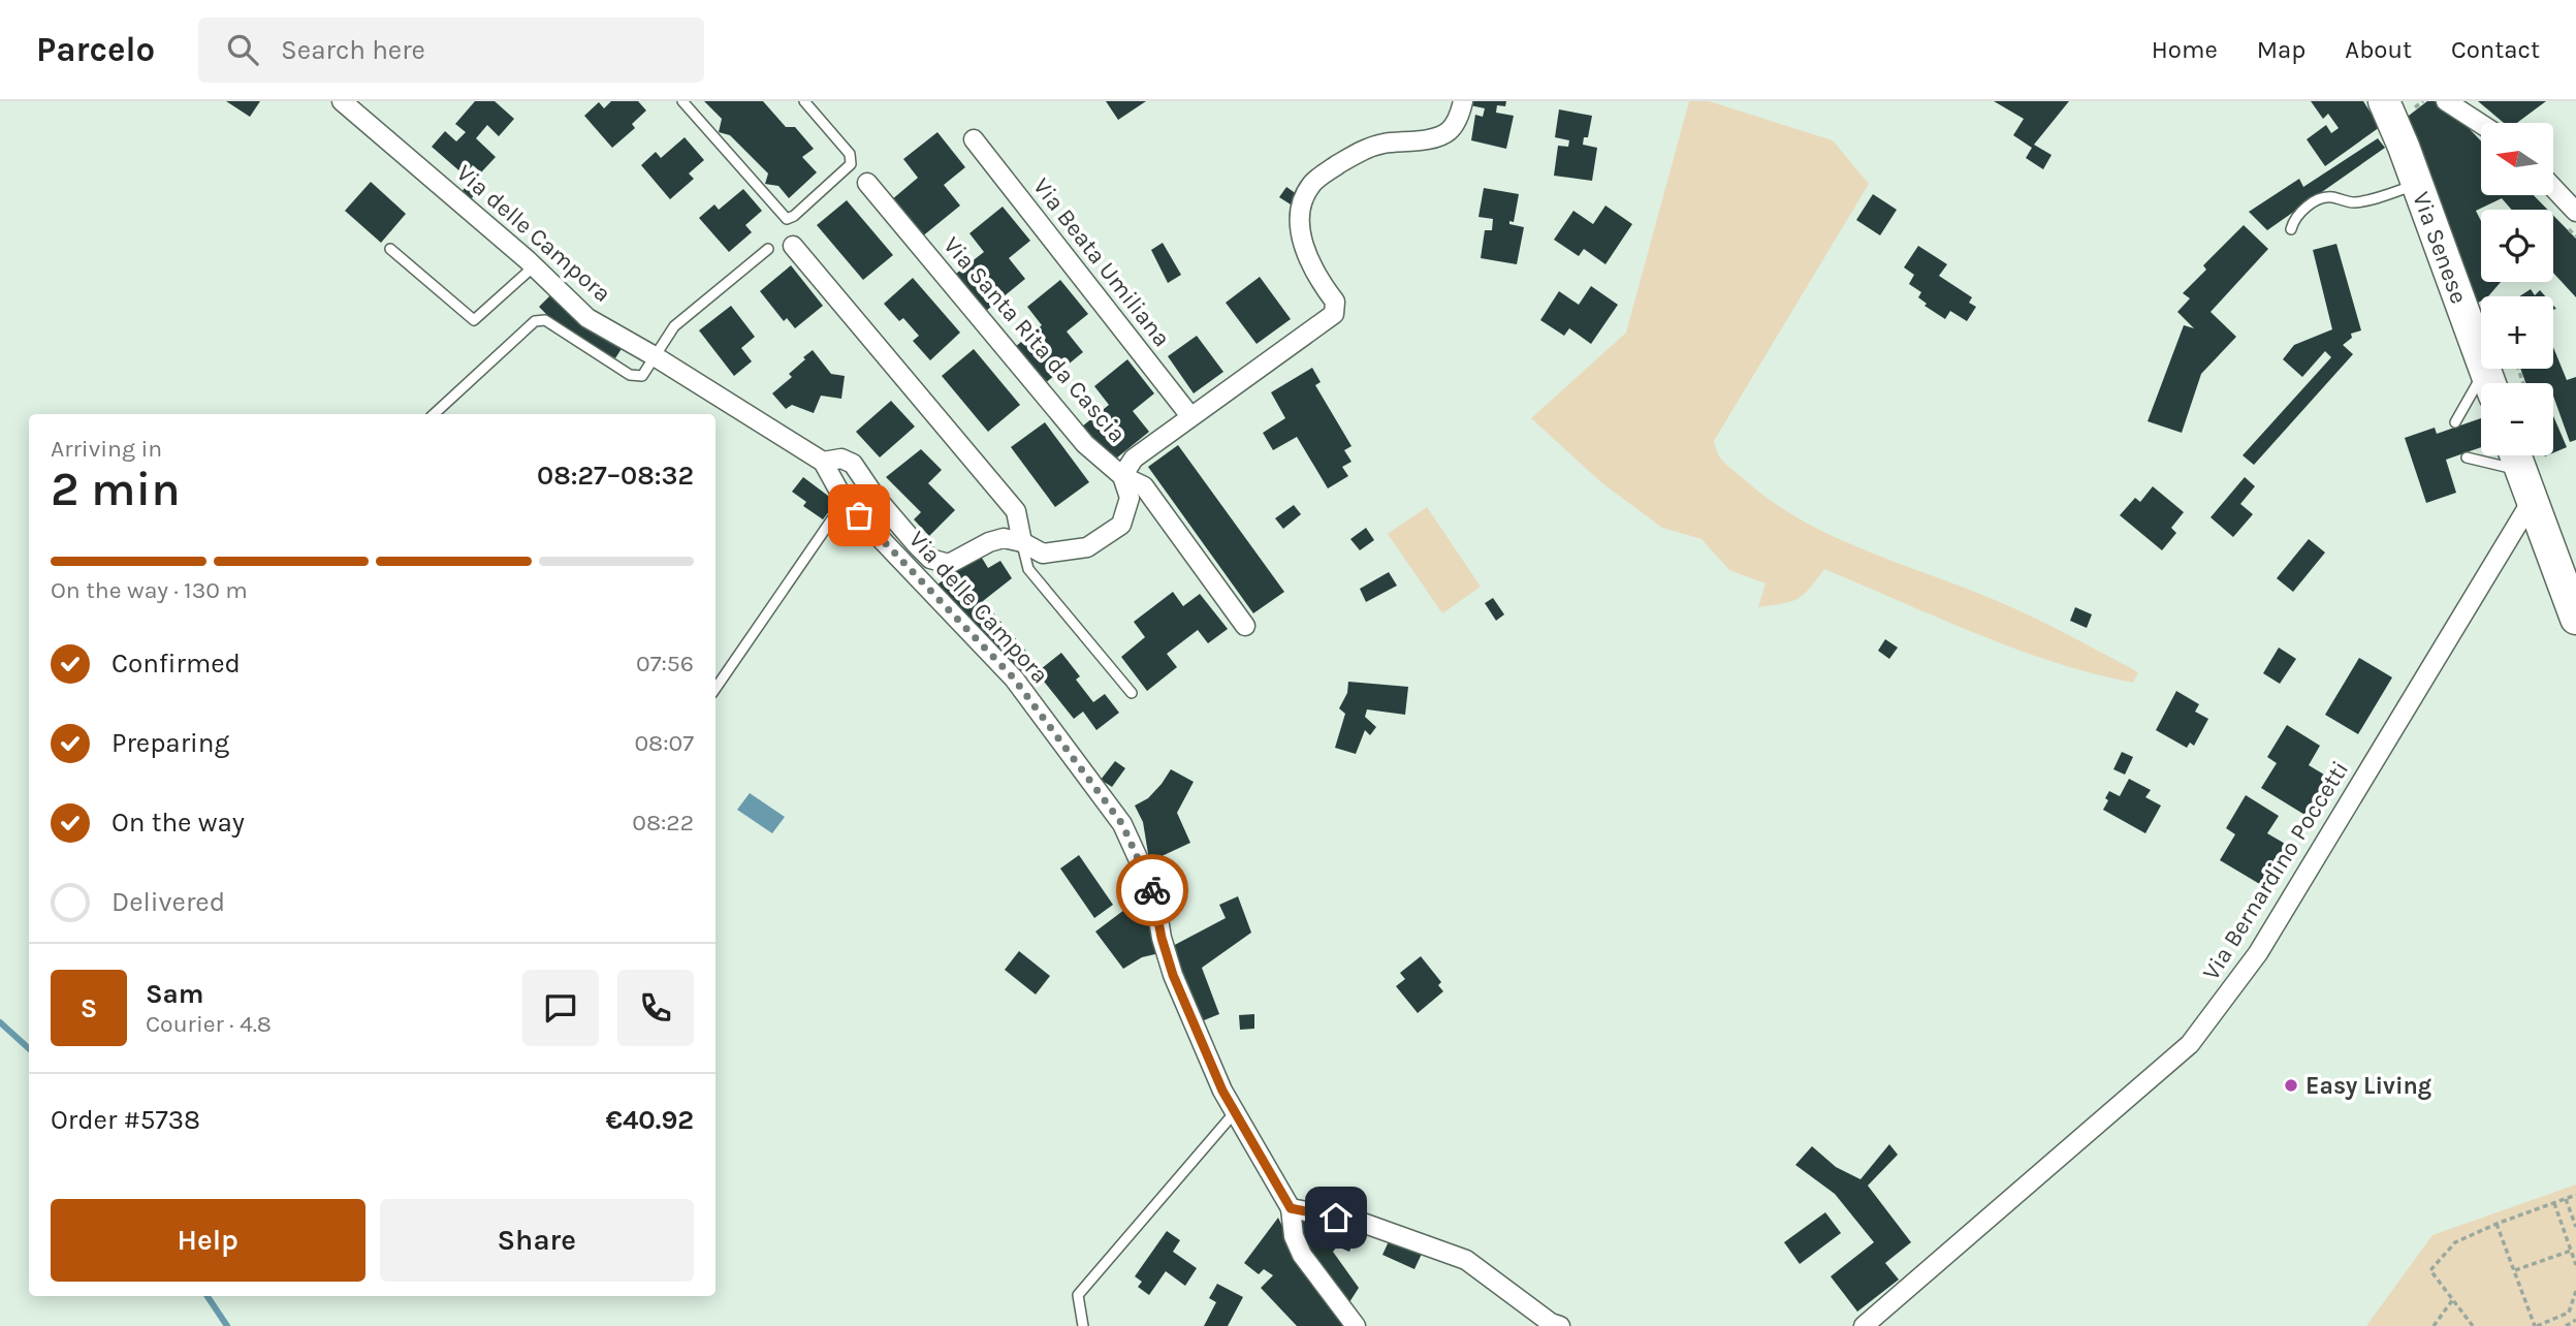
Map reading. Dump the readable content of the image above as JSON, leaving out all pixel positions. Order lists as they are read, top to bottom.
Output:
{
  "streets": {
    "main road": ["Via Senese"],
    "street": [
      "Via delle Campora",
      "Via Beata Umiliana",
      "Via Santa Rita da Cascia",
      "Via Bernardino Poccetti"
    ]
  },
  "places": ["Easy Living"],
  "north": "left",
  "page": {
    "header": "Parcelo",
    "search": "Search here",
    "nav": [
      "Home",
      "Map",
      "About",
      "Contact"
    ],
    "map_buttons": ["+", "−"],
    "heading": ["2 min", "Arriving in", "08:27–08:32"],
    "panel": [
      "Sam",
      "Courier · 4.8",
      "Order #5738",
      "€40.92"
    ],
    "bar": "On the way · 130 m",
    "list": [
      ["Confirmed", "07:56"],
      ["Preparing", "08:07"],
      ["On the way", "08:22"],
      "Delivered"
    ],
    "round": "S",
    "buttons": ["Help", "Share"]
  }
}
